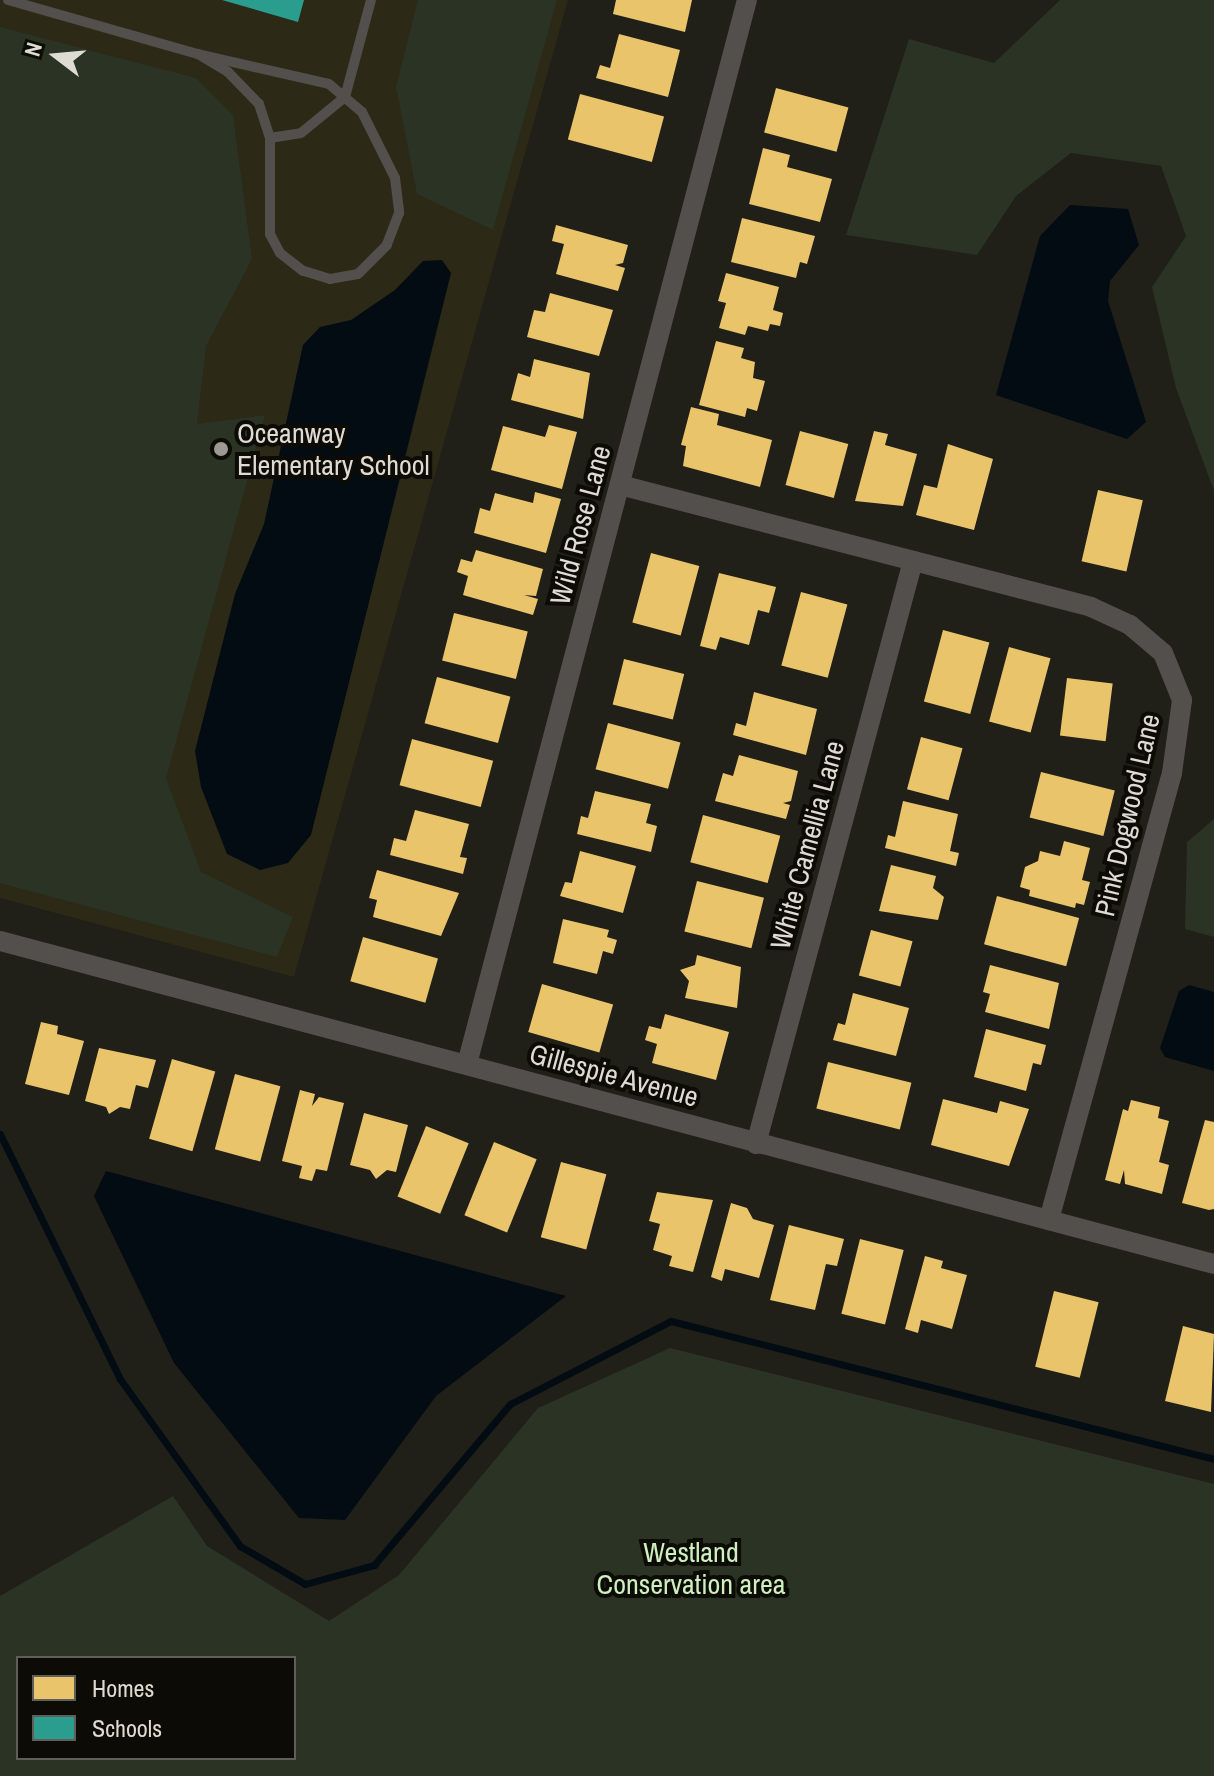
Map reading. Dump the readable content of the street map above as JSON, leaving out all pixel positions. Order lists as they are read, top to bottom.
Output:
{
  "streets": {
    "street": [
      "Wild Rose Lane",
      "Pink Dogwood Lane",
      "White Camellia Lane",
      "Gillespie Avenue"
    ]
  },
  "crossings": [
    ["Wild Rose Lane", "Pink Dogwood Lane"],
    ["Wild Rose Lane", "Gillespie Avenue"],
    ["Pink Dogwood Lane", "White Camellia Lane"],
    ["Pink Dogwood Lane", "Gillespie Avenue"],
    ["White Camellia Lane", "Gillespie Avenue"]
  ],
  "parks": ["Westland Conservation area"],
  "places": ["Oceanway Elementary School"],
  "legend": ["Homes", "Schools"],
  "north": "left"
}
